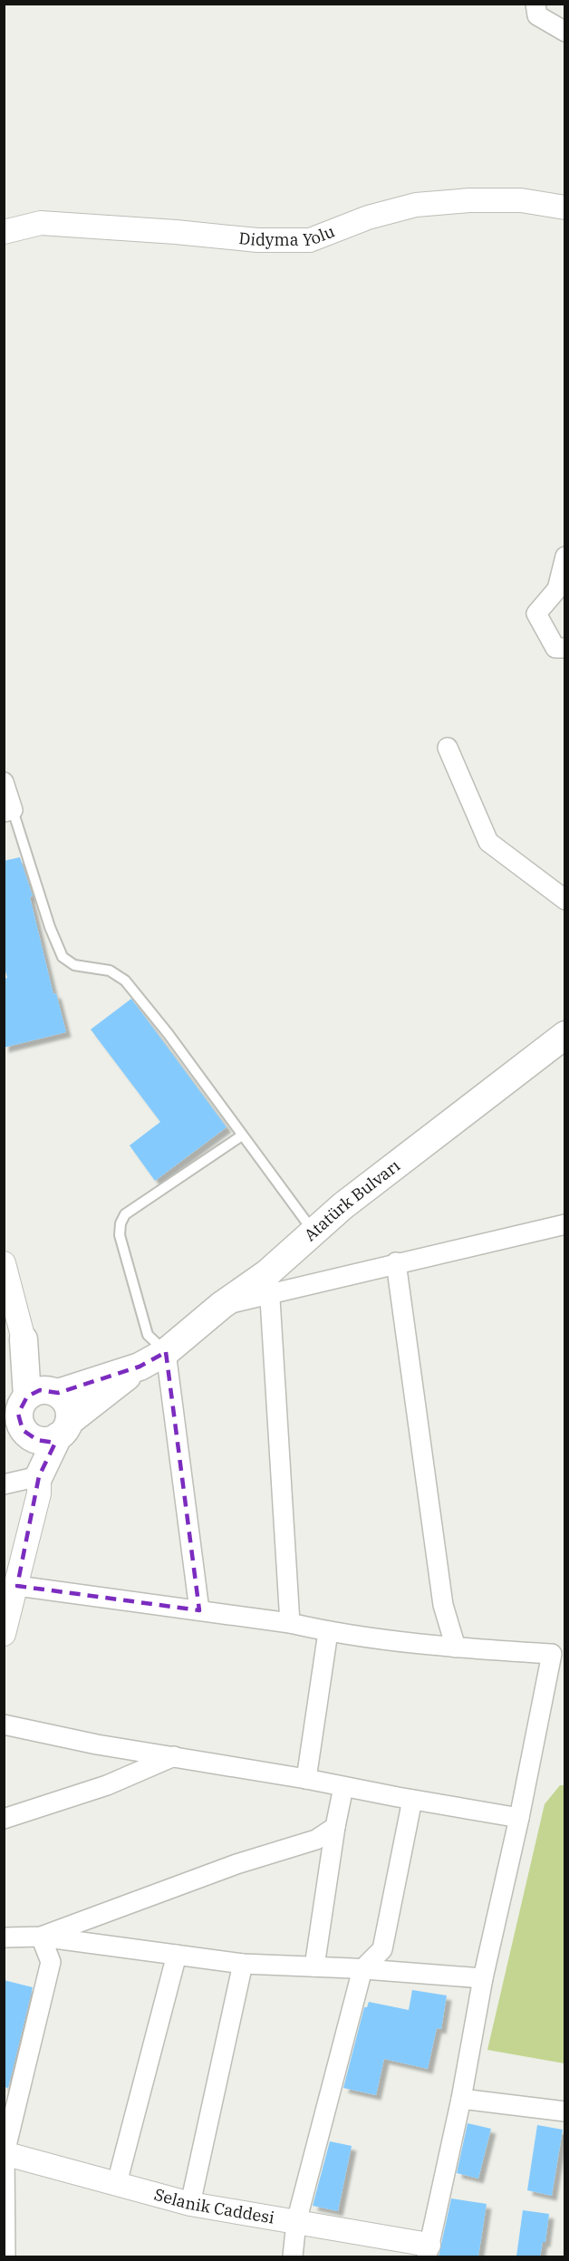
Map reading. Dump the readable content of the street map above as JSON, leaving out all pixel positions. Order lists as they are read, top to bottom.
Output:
{
  "streets": {
    "main road": ["Atatürk Bulvarı"],
    "street": ["Didyma Yolu", "Selanik Caddesi"]
  }
}
